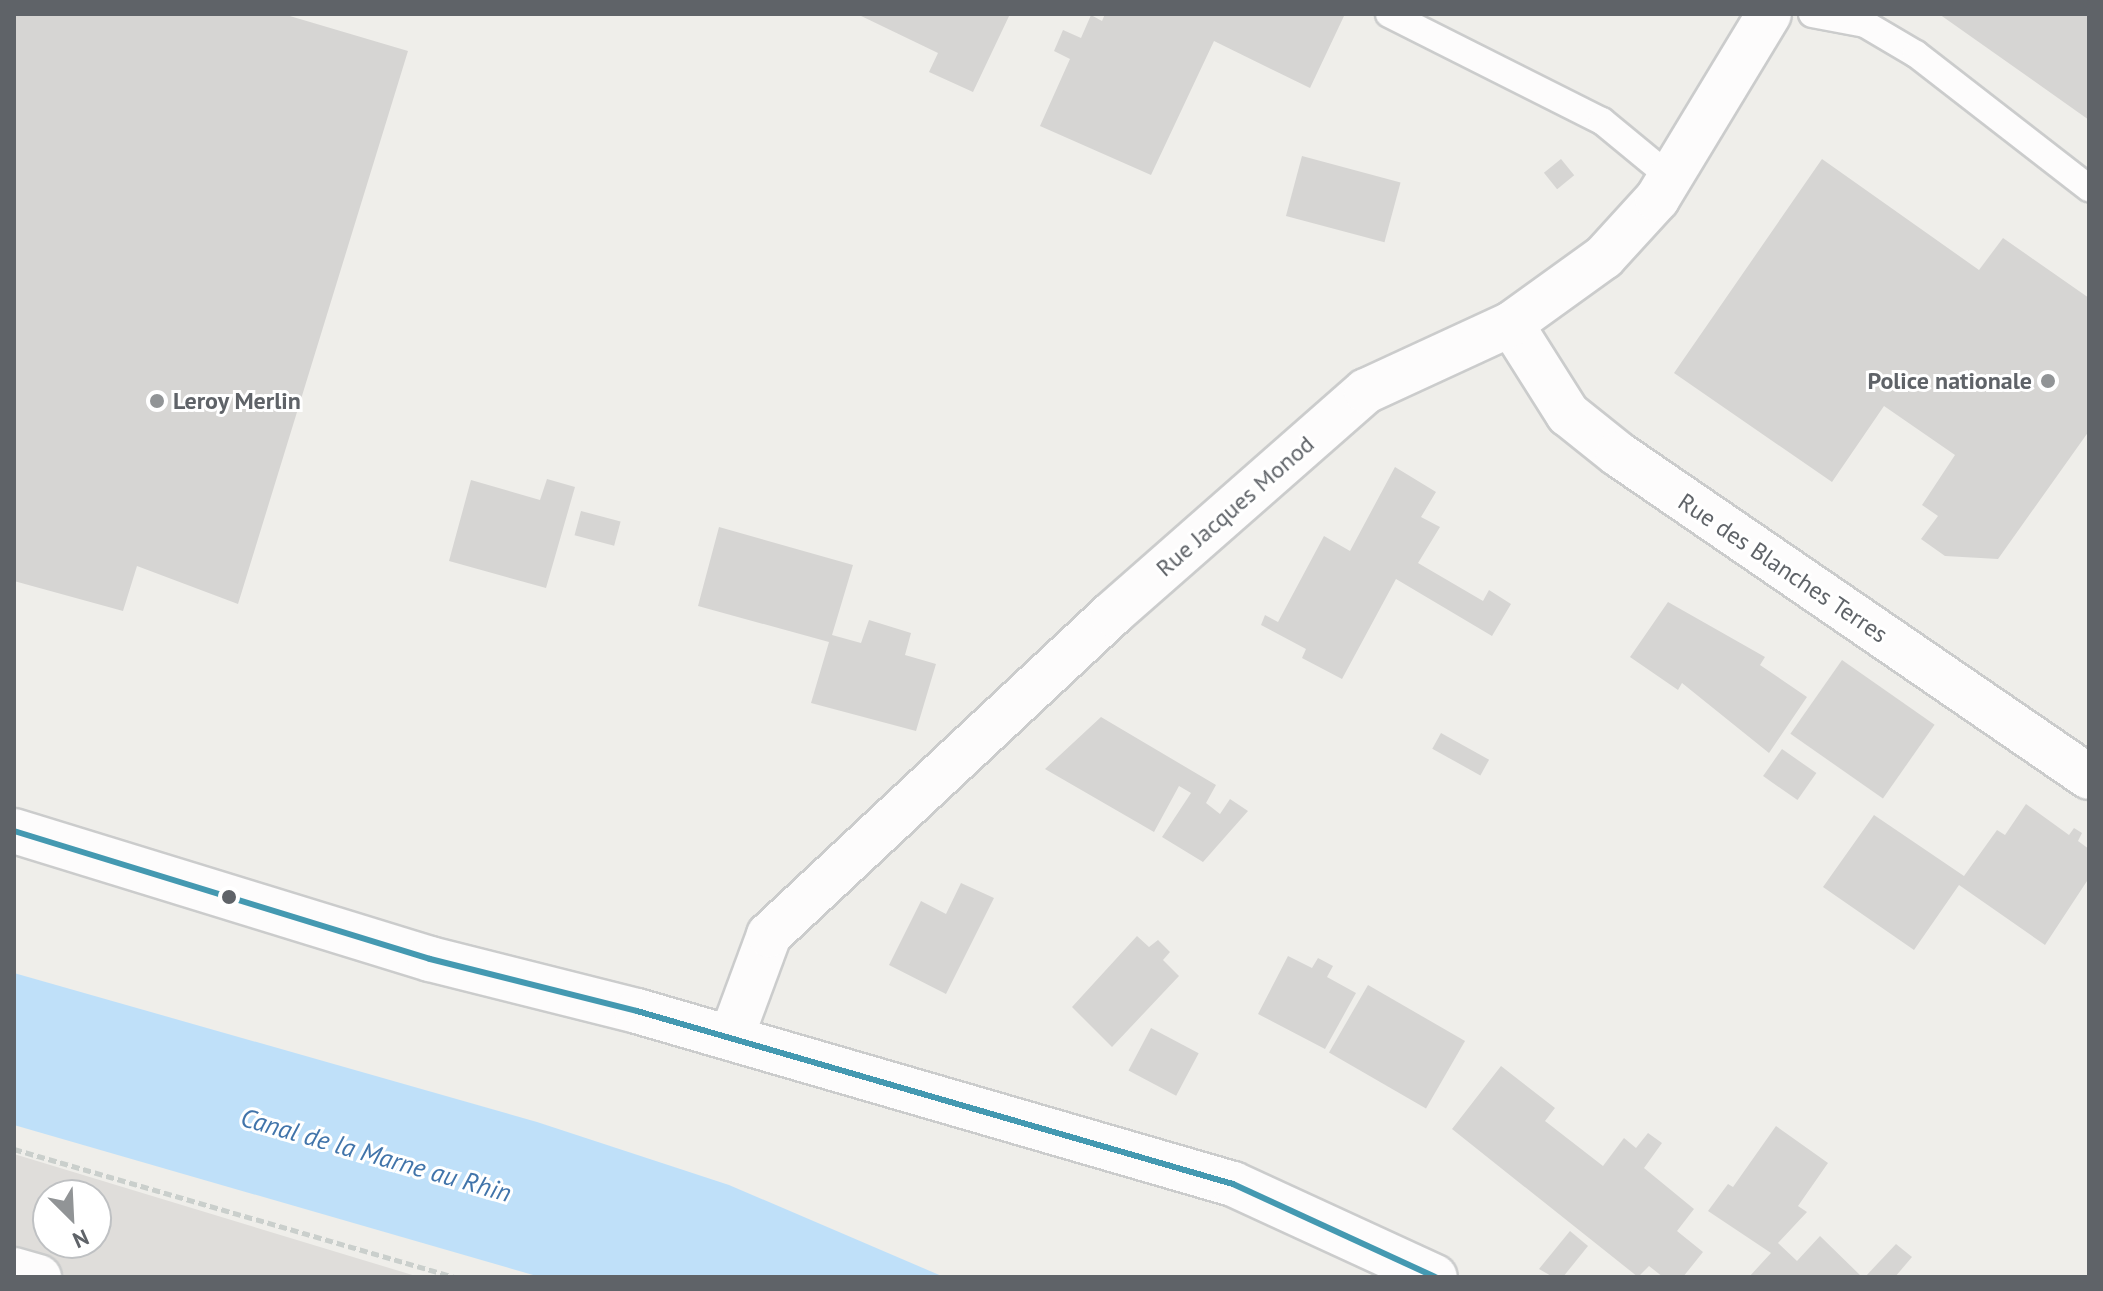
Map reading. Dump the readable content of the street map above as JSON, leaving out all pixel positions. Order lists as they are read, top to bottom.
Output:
{
  "streets": {
    "street": ["Rue Jacques Monod", "Rue des Blanches Terres"]
  },
  "crossings": [
    ["Rue Jacques Monod", "Rue des Blanches Terres"]
  ],
  "water": ["Canal de la Marne au Rhin"],
  "places": ["Police nationale", "Leroy Merlin"],
  "north": "bottom right"
}
